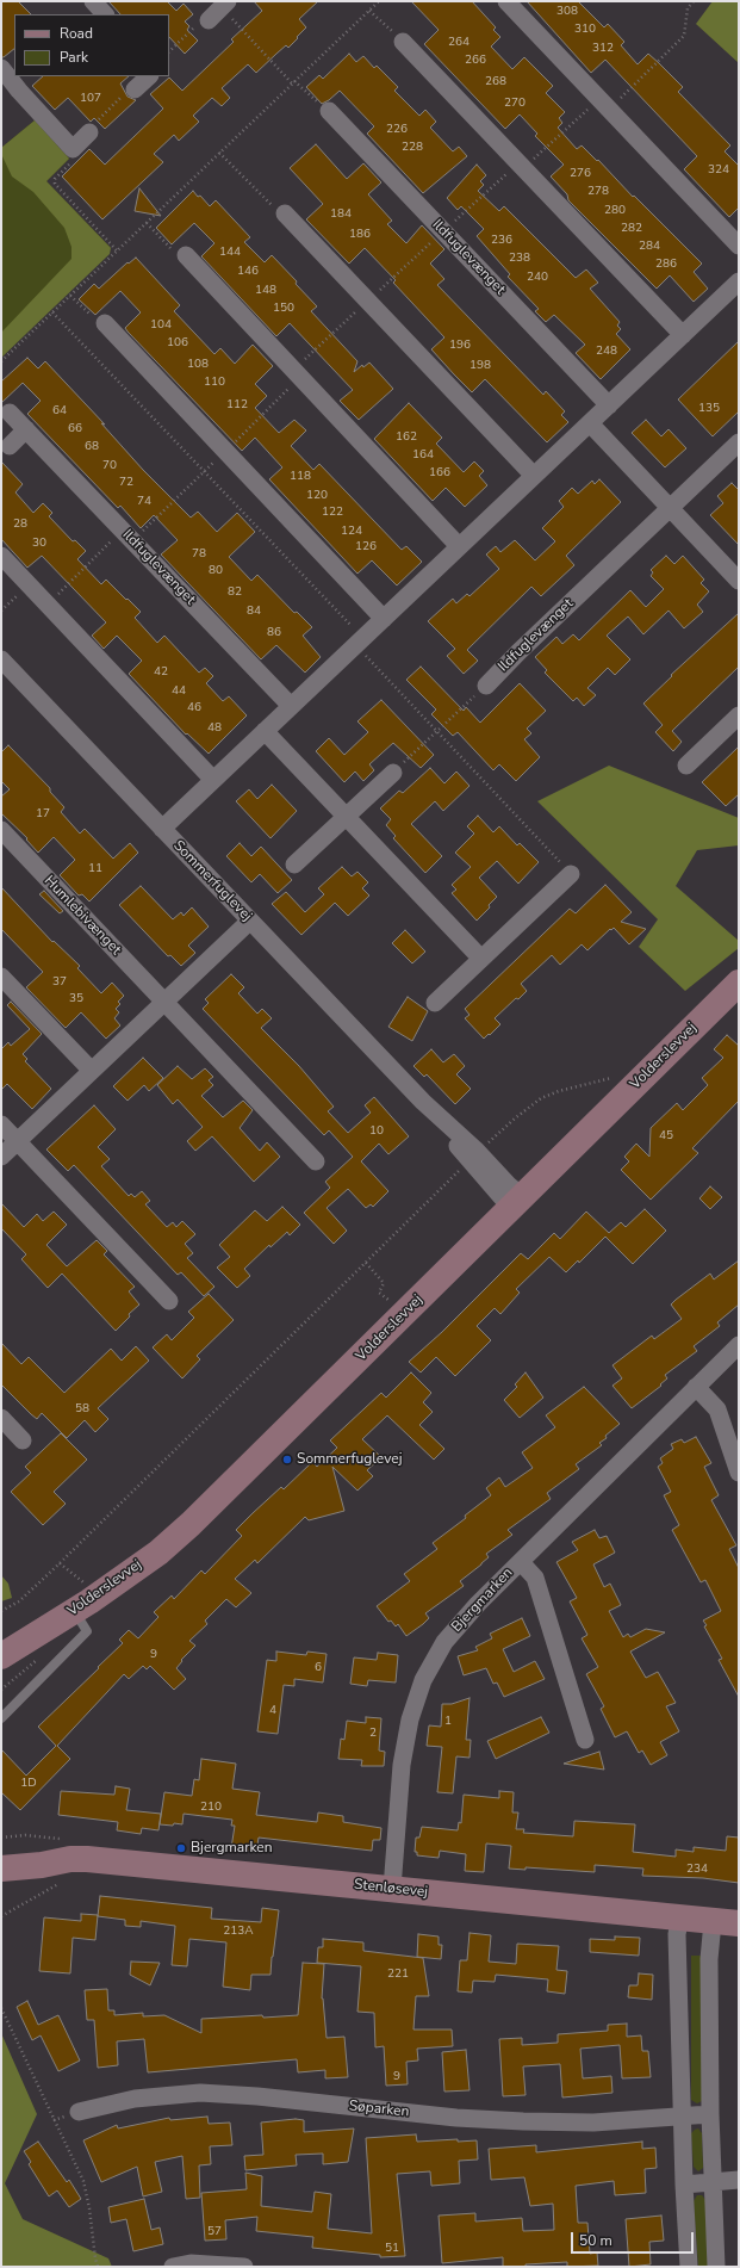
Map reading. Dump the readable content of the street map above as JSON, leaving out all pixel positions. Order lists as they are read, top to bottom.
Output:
{
  "streets": {
    "street": [
      "Ildfuglevænget",
      "Sommerfuglevej",
      "Humlebivænget",
      "Volderslevvej",
      "Bjergmarken",
      "Stenløsevej",
      "Søparken"
    ]
  },
  "crossings": [
    ["Sommerfuglevej", "Volderslevvej"],
    ["Bjergmarken", "Stenløsevej"]
  ],
  "places": ["Sommerfuglevej", "Bjergmarken"],
  "house_numbers": [
    "308",
    "310",
    "264",
    "312",
    "266",
    "268",
    "107",
    "270",
    "226",
    "228",
    "324",
    "276",
    "278",
    "280",
    "184",
    "282",
    "186",
    "236",
    "284",
    "144",
    "238",
    "286",
    "146",
    "240",
    "148",
    "150",
    "104",
    "106",
    "196",
    "248",
    "108",
    "198",
    "110",
    "112",
    "135",
    "64",
    "66",
    "162",
    "68",
    "164",
    "70",
    "166",
    "118",
    "72",
    "120",
    "74",
    "122",
    "28",
    "124",
    "30",
    "126",
    "78",
    "80",
    "82",
    "84",
    "86",
    "42",
    "44",
    "46",
    "48",
    "17",
    "11",
    "37",
    "35",
    "10",
    "45",
    "58",
    "9",
    "6",
    "4",
    "1",
    "2",
    "1D",
    "210",
    "234",
    "213A",
    "221",
    "9",
    "57",
    "51"
  ],
  "legend": ["Road", "Park"],
  "scale_bar": "50 m"
}
